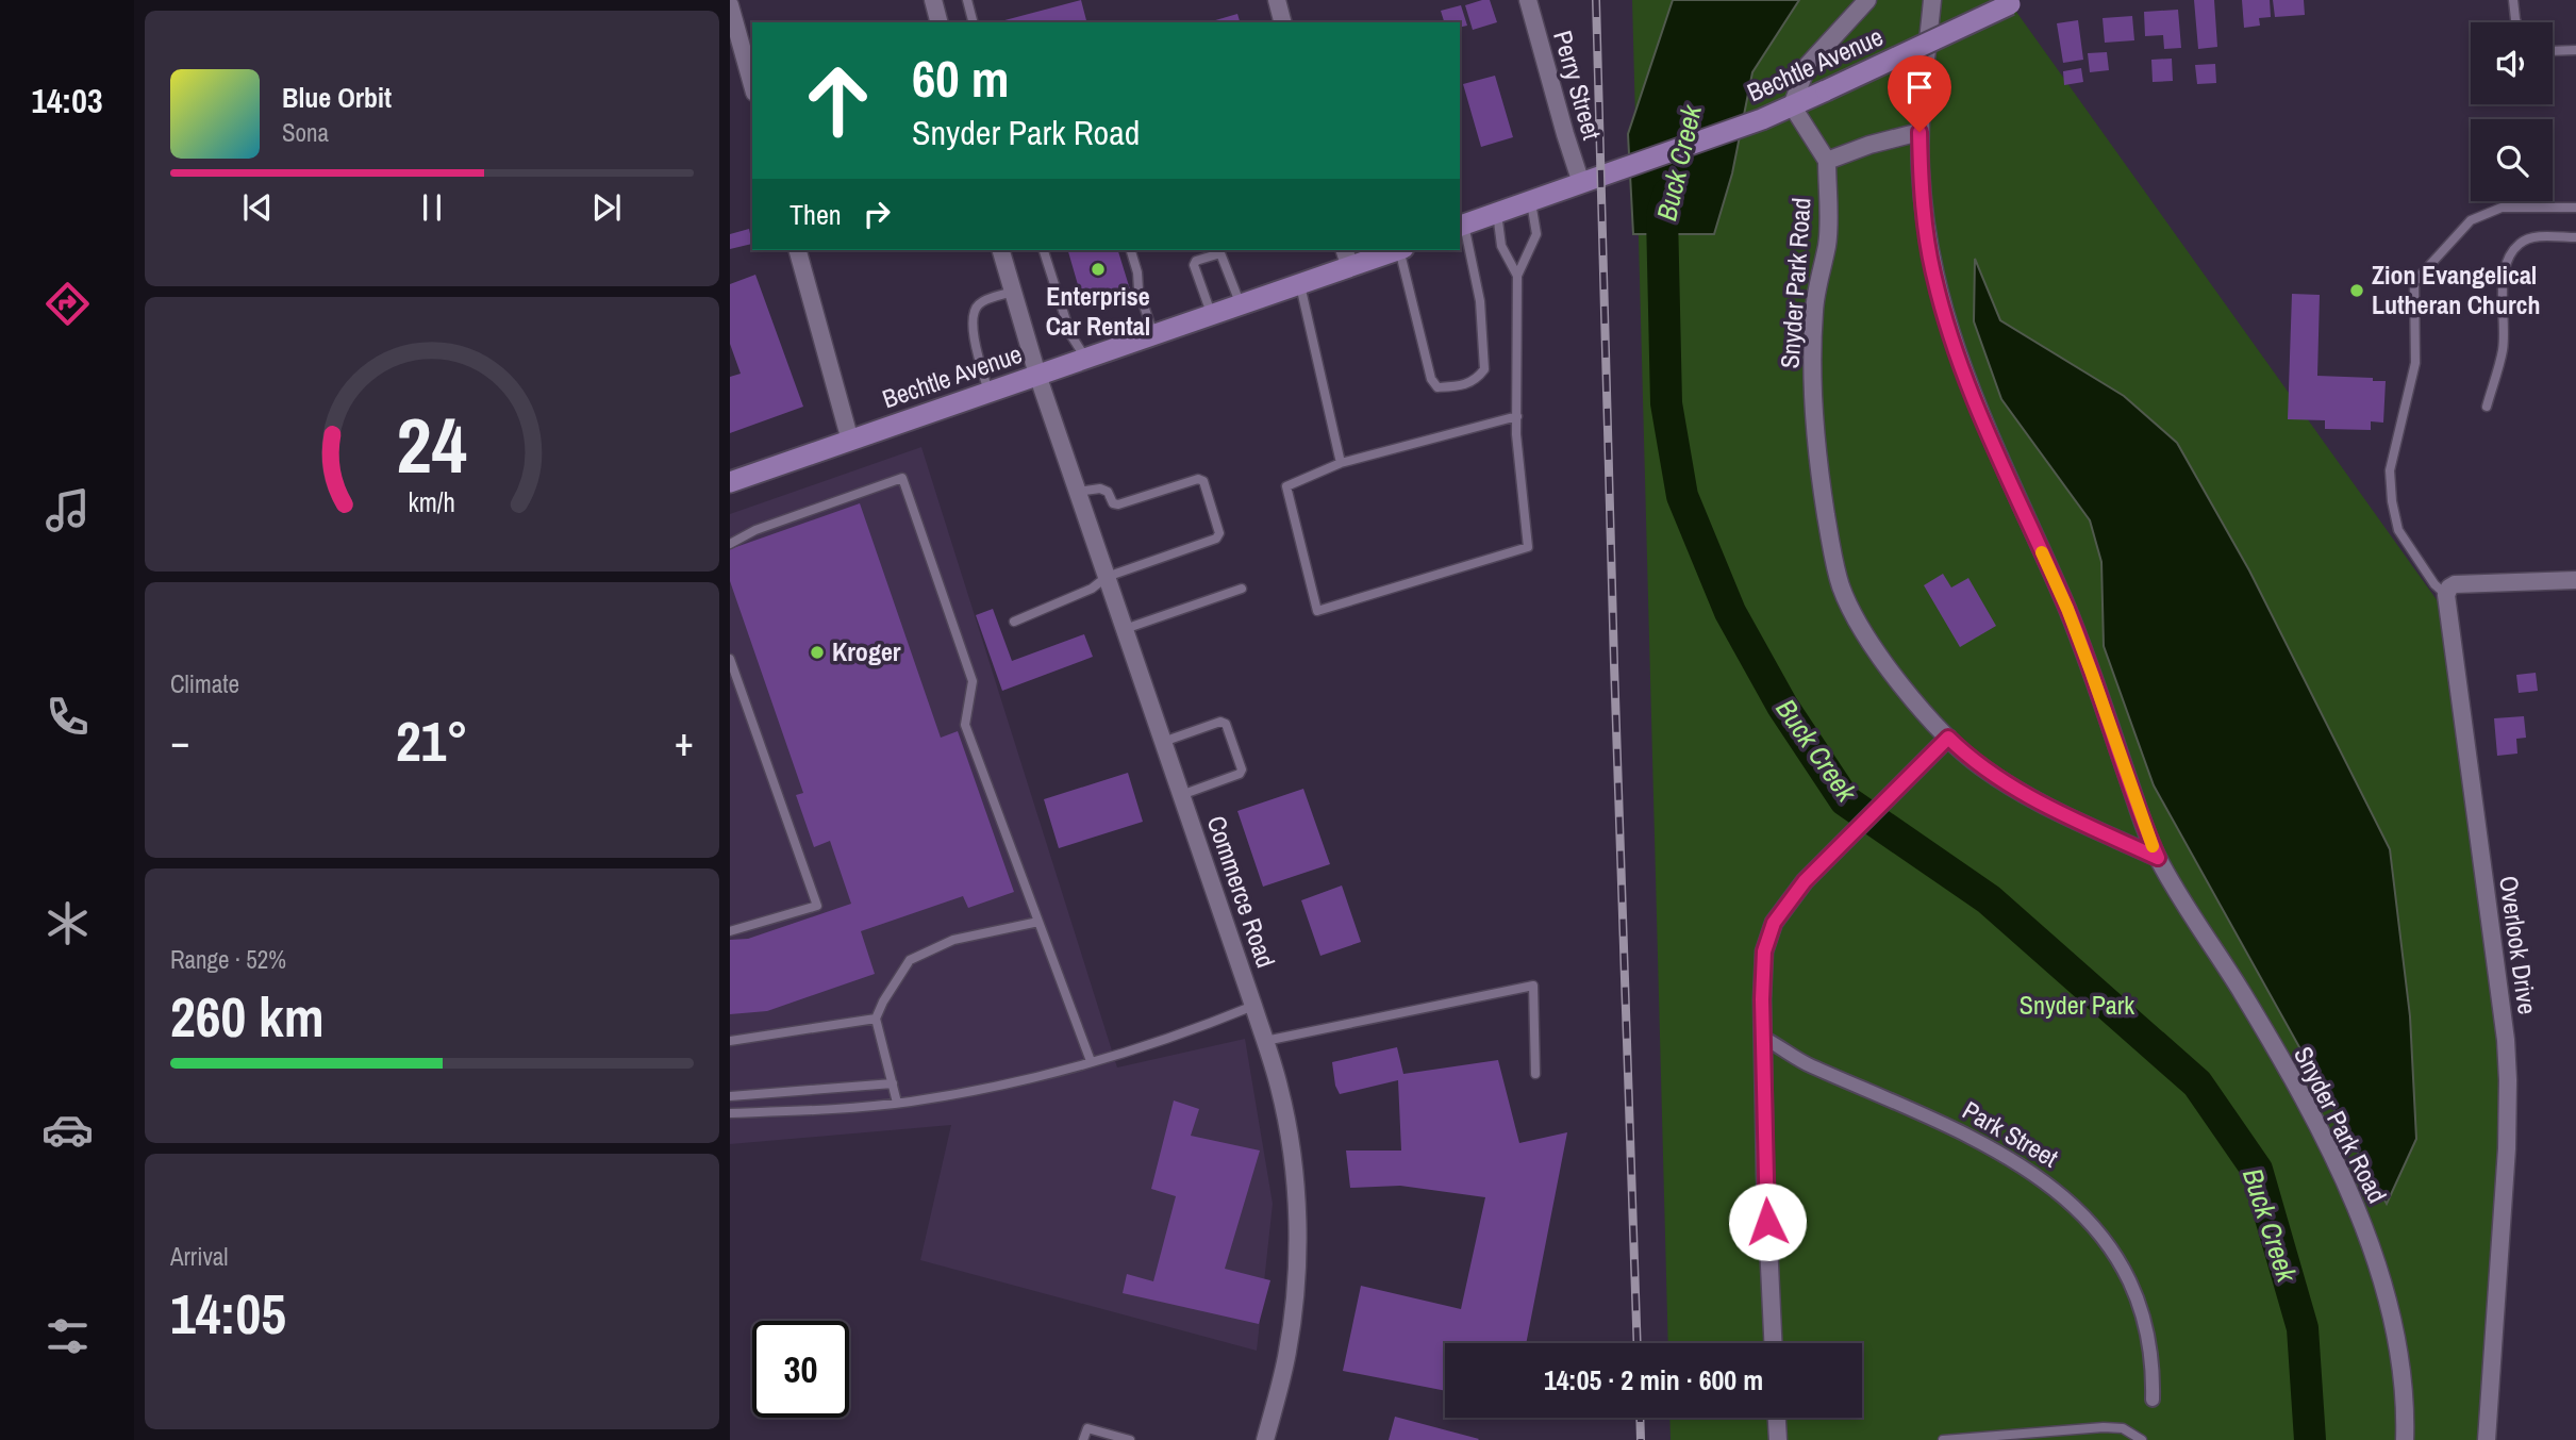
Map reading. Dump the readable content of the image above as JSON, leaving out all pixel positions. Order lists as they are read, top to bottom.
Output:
{
  "streets": {
    "main road": ["Bechtle Avenue"],
    "street": [
      "Perry Street",
      "Snyder Park Road",
      "Commerce Road",
      "Overlook Drive",
      "Park Street"
    ]
  },
  "crossings": [
    ["Bechtle Avenue", "Perry Street"],
    ["Bechtle Avenue", "Commerce Road"]
  ],
  "water": ["Buck Creek"],
  "parks": ["Snyder Park"],
  "places": ["Enterprise Car Rental", "Zion Evangelical Lutheran Church", "Kroger"],
  "page": {
    "tabs": "14:03",
    "turn": ["60 m", "Snyder Park Road"],
    "song": ["Blue Orbit", "Sona"],
    "then": "Then",
    "tile": [
      "Climate",
      ["Range · 52%", "260 km"],
      ["Arrival", "14:05"]
    ],
    "heat": ["−", "21°", "+"],
    "limit": "30",
    "trip": "14:05 · 2 min · 600 m",
    "gauge": ["24", "km/h"]
  }
}
